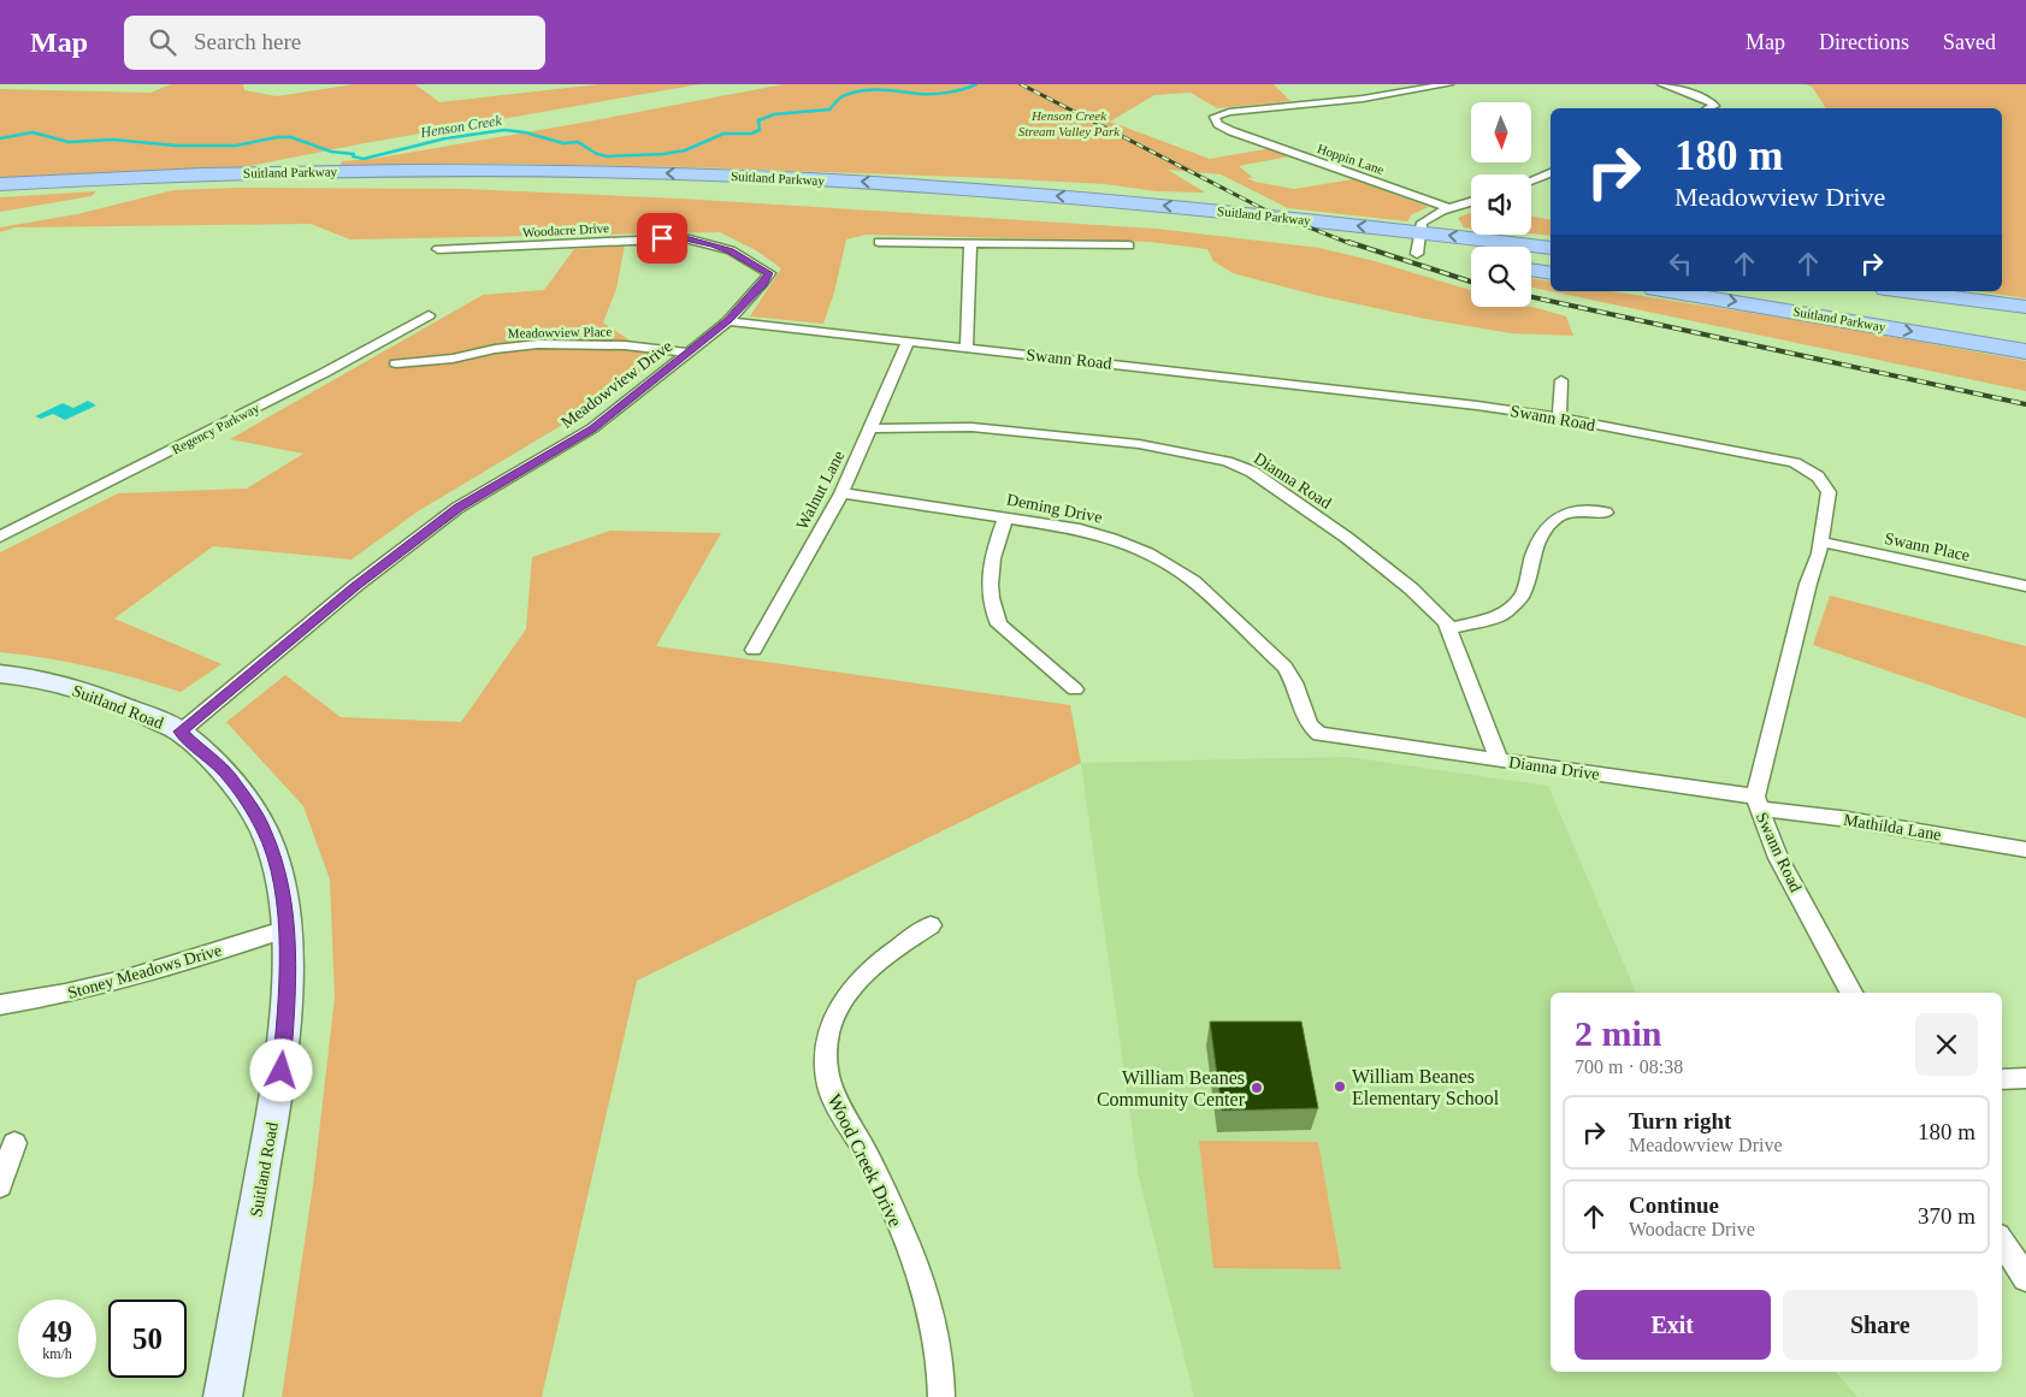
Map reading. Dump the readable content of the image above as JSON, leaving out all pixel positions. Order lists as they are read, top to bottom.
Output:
{
  "streets": {
    "highway": ["Suitland Parkway"],
    "main road": ["Suitland Road"],
    "street": [
      "Hoppin Lane",
      "Woodacre Drive",
      "Meadowview Place",
      "Swann Road",
      "Meadowview Drive",
      "Regency Parkway",
      "Dianna Road",
      "Walnut Lane",
      "Deming Drive",
      "Swann Place",
      "Dianna Drive",
      "Mathilda Lane",
      "Stoney Meadows Drive",
      "Wood Creek Drive"
    ]
  },
  "crossings": [
    ["Woodacre Drive", "Swann Road"],
    ["Woodacre Drive", "Meadowview Drive"],
    ["Meadowview Place", "Meadowview Drive"],
    ["Swann Road", "Meadowview Drive"],
    ["Swann Road", "Walnut Lane"],
    ["Swann Road", "Swann Place"],
    ["Swann Road", "Dianna Drive"],
    ["Swann Road", "Mathilda Lane"],
    ["Meadowview Drive", "Suitland Road"],
    ["Dianna Road", "Walnut Lane"],
    ["Dianna Road", "Dianna Drive"],
    ["Walnut Lane", "Deming Drive"],
    ["Deming Drive", "Dianna Drive"],
    ["Suitland Road", "Stoney Meadows Drive"],
    ["Dianna Drive", "Mathilda Lane"]
  ],
  "water": ["Henson Creek"],
  "parks": ["Henson Creek Stream Valley Park"],
  "places": ["William Beanes Elementary School", "William Beanes Community Center"],
  "north": "bottom",
  "page": {
    "header": "Map",
    "search": "Search here",
    "nav": ["Map", "Directions", "Saved"],
    "turn": ["180 m", "Meadowview Drive"],
    "heading": ["2 min", "700 m · 08:38"],
    "list": [
      {
        "name": "Turn right",
        "note": "Meadowview Drive",
        "value": "180 m"
      },
      {
        "name": "Continue",
        "note": "Woodacre Drive",
        "value": "370 m"
      }
    ],
    "buttons": ["Exit", "Share"],
    "speed": "49 km/h",
    "limit": "50"
  }
}
